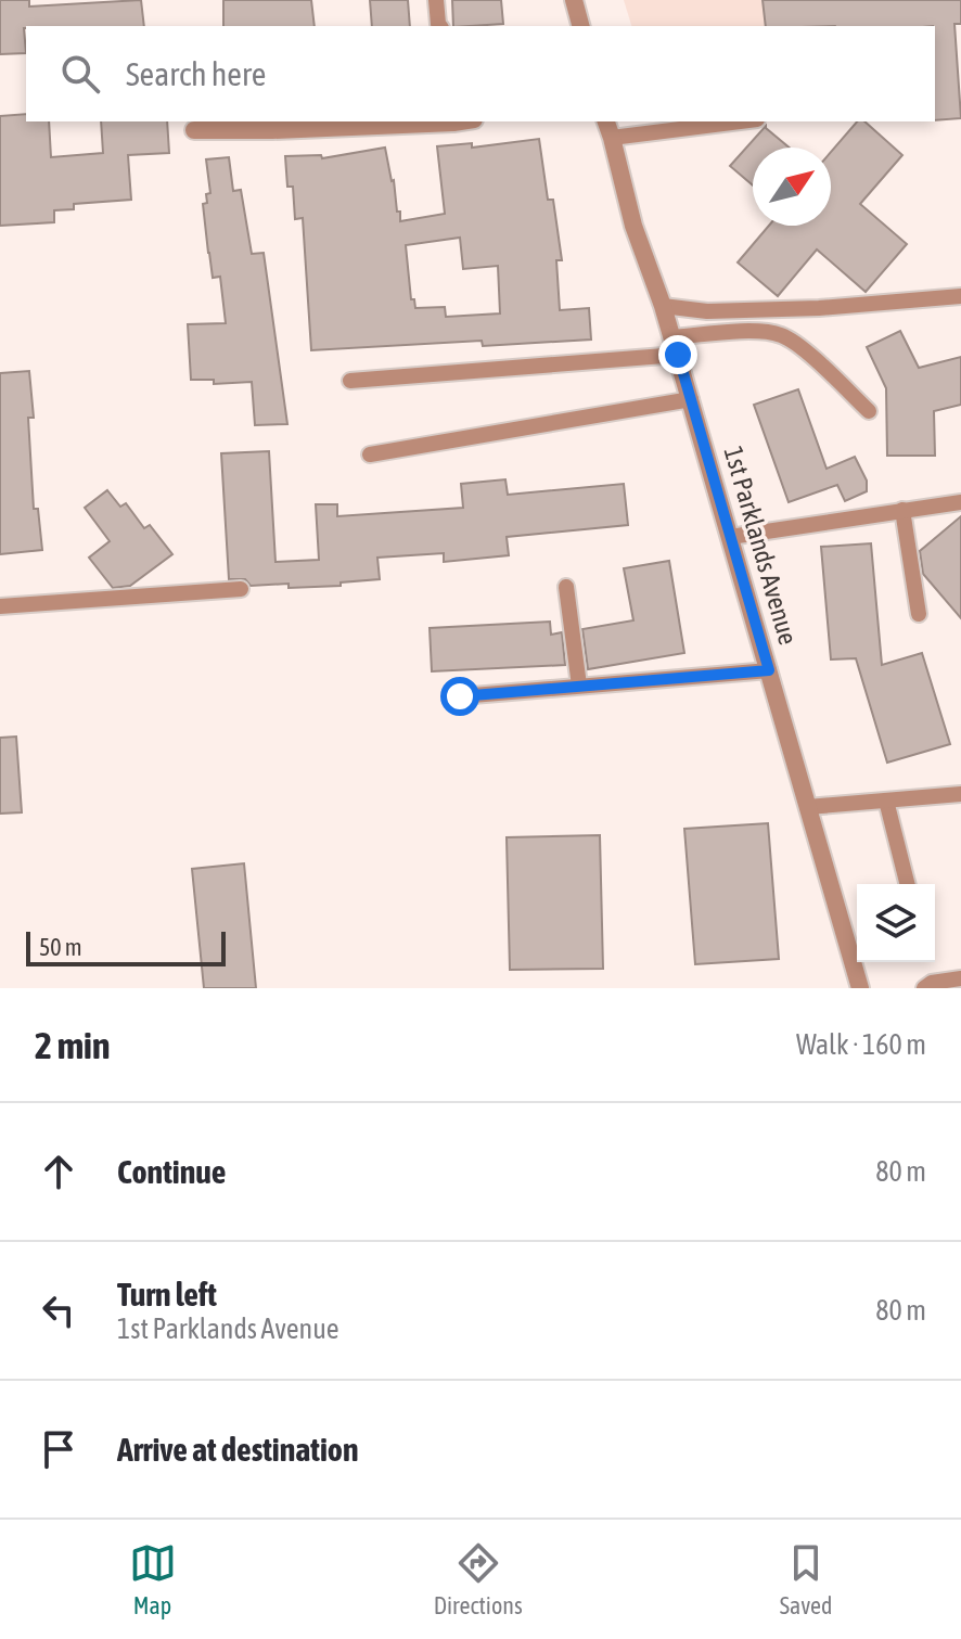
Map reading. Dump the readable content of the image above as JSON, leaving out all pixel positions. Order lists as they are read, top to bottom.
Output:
{
  "streets": {
    "street": ["1st Parklands Avenue"]
  },
  "scale_bar": "50 m",
  "north": "top right",
  "page": {
    "search": "Search here",
    "scale": "50 m",
    "heading": ["2 min", "Walk · 160 m"],
    "list": [
      ["Continue", "80 m"],
      ["Turn left", "1st Parklands Avenue", "80 m"],
      "Arrive at destination"
    ],
    "nav": ["Map", "Directions", "Saved"]
  }
}
